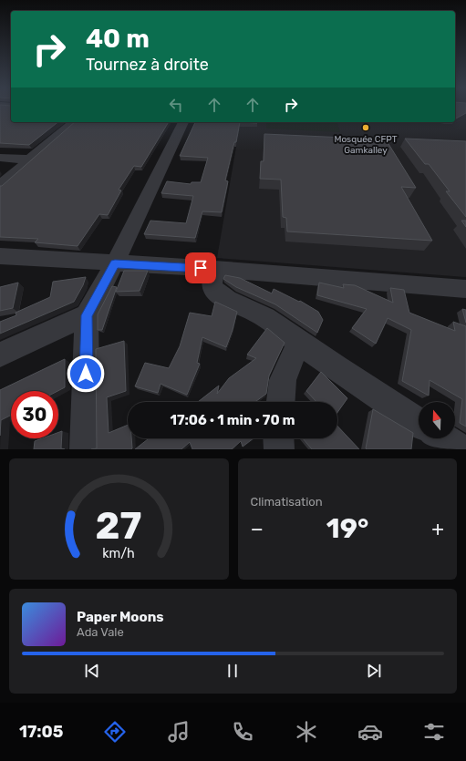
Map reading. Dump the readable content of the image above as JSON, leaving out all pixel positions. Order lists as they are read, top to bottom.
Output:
{
  "places": ["Mosquée CFPT Gamkalley"],
  "north": "top",
  "page": {
    "turn": ["40 m", "Tournez à droite"],
    "limit": "30",
    "trip": "17:06 · 1 min · 70 m",
    "tile": "Climatisation",
    "heat": ["−", "19°", "+"],
    "song": ["Paper Moons", "Ada Vale"],
    "tabs": "17:05",
    "gauge": ["27", "km/h"]
  }
}
